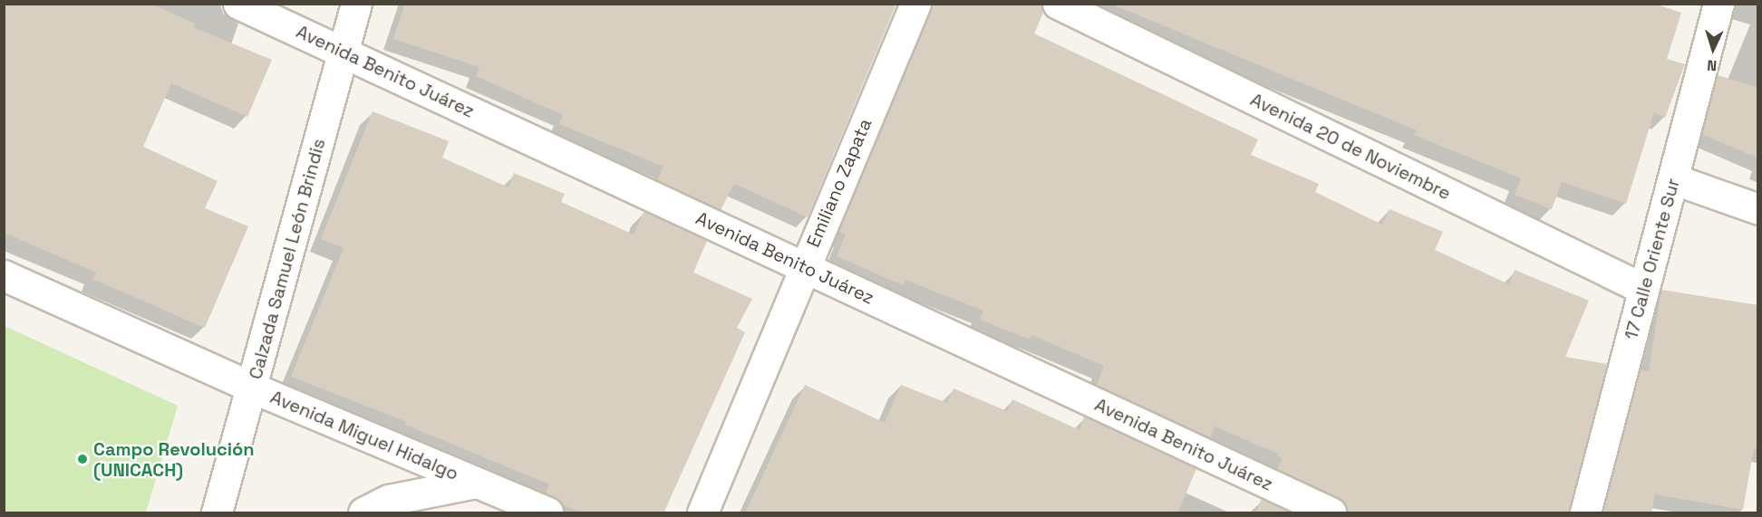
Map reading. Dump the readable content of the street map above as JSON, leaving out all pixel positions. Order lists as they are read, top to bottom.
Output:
{
  "streets": {
    "street": [
      "Avenida Benito Juárez",
      "Avenida 20 de Noviembre",
      "Emiliano Zapata",
      "Calzada Samuel León Brindis",
      "17 Calle Oriente Sur",
      "Avenida Miguel Hidalgo"
    ]
  },
  "crossings": [
    ["Avenida Benito Juárez", "Emiliano Zapata"],
    ["Avenida Benito Juárez", "Calzada Samuel León Brindis"],
    ["Avenida 20 de Noviembre", "17 Calle Oriente Sur"],
    ["Calzada Samuel León Brindis", "Avenida Miguel Hidalgo"]
  ],
  "places": ["Campo Revolución (UNICACH)"],
  "north": "bottom"
}
